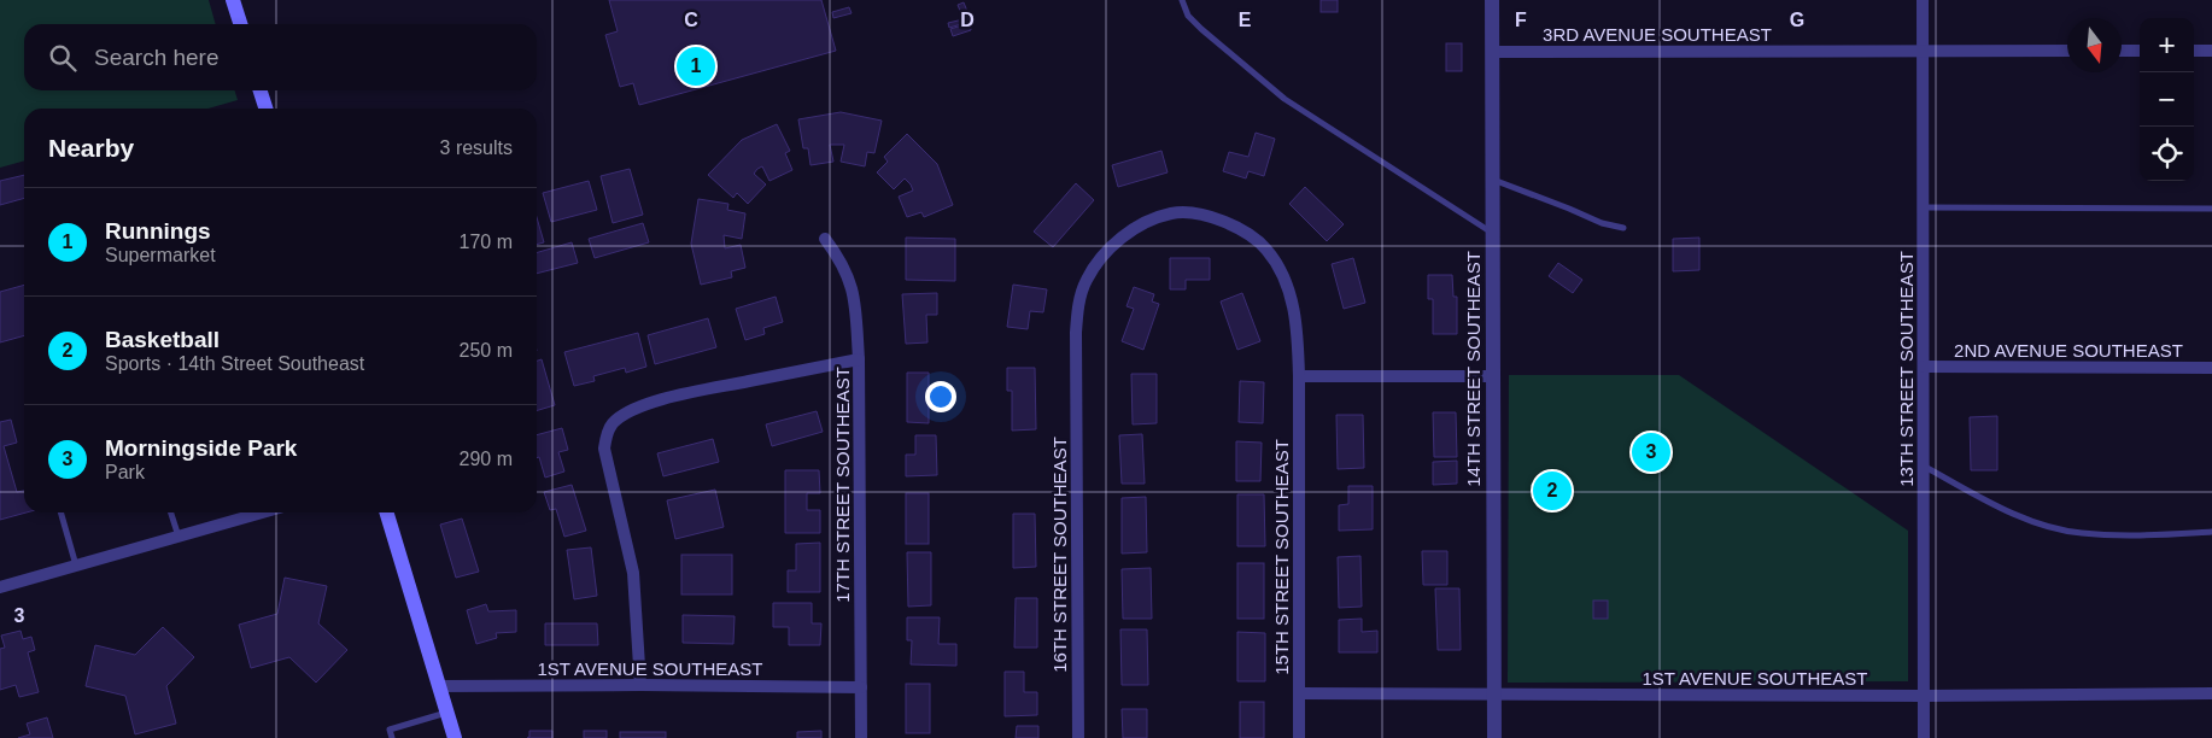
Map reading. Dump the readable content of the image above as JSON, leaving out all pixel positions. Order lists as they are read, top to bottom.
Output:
{
  "streets": {
    "street": [
      "3RD AVENUE SOUTHEAST",
      "2ND AVENUE SOUTHEAST",
      "14TH STREET SOUTHEAST",
      "13TH STREET SOUTHEAST",
      "17TH STREET SOUTHEAST",
      "16TH STREET SOUTHEAST",
      "15TH STREET SOUTHEAST",
      "1ST AVENUE SOUTHEAST"
    ]
  },
  "crossings": [
    ["3RD AVENUE SOUTHEAST", "14TH STREET SOUTHEAST"],
    ["3RD AVENUE SOUTHEAST", "13TH STREET SOUTHEAST"],
    ["2ND AVENUE SOUTHEAST", "13TH STREET SOUTHEAST"],
    ["14TH STREET SOUTHEAST", "1ST AVENUE SOUTHEAST"],
    ["13TH STREET SOUTHEAST", "1ST AVENUE SOUTHEAST"],
    ["17TH STREET SOUTHEAST", "1ST AVENUE SOUTHEAST"],
    ["16TH STREET SOUTHEAST", "15TH STREET SOUTHEAST"],
    ["15TH STREET SOUTHEAST", "1ST AVENUE SOUTHEAST"]
  ],
  "north": "bottom",
  "page": {
    "map_buttons": ["+", "−"],
    "search": "Search here",
    "pins": ["1", "3", "2"],
    "heading": ["Nearby", "3 results"],
    "list": [
      {
        "mark": "1",
        "name": "Runnings",
        "note": "Supermarket",
        "value": "170 m"
      },
      {
        "mark": "2",
        "name": "Basketball",
        "note": "Sports · 14th Street Southeast",
        "value": "250 m"
      },
      {
        "mark": "3",
        "name": "Morningside Park",
        "note": "Park",
        "value": "290 m"
      }
    ]
  },
  "grid": {
    "columns": [
      "C",
      "D",
      "E",
      "F",
      "G"
    ],
    "rows": ["3"]
  }
}
